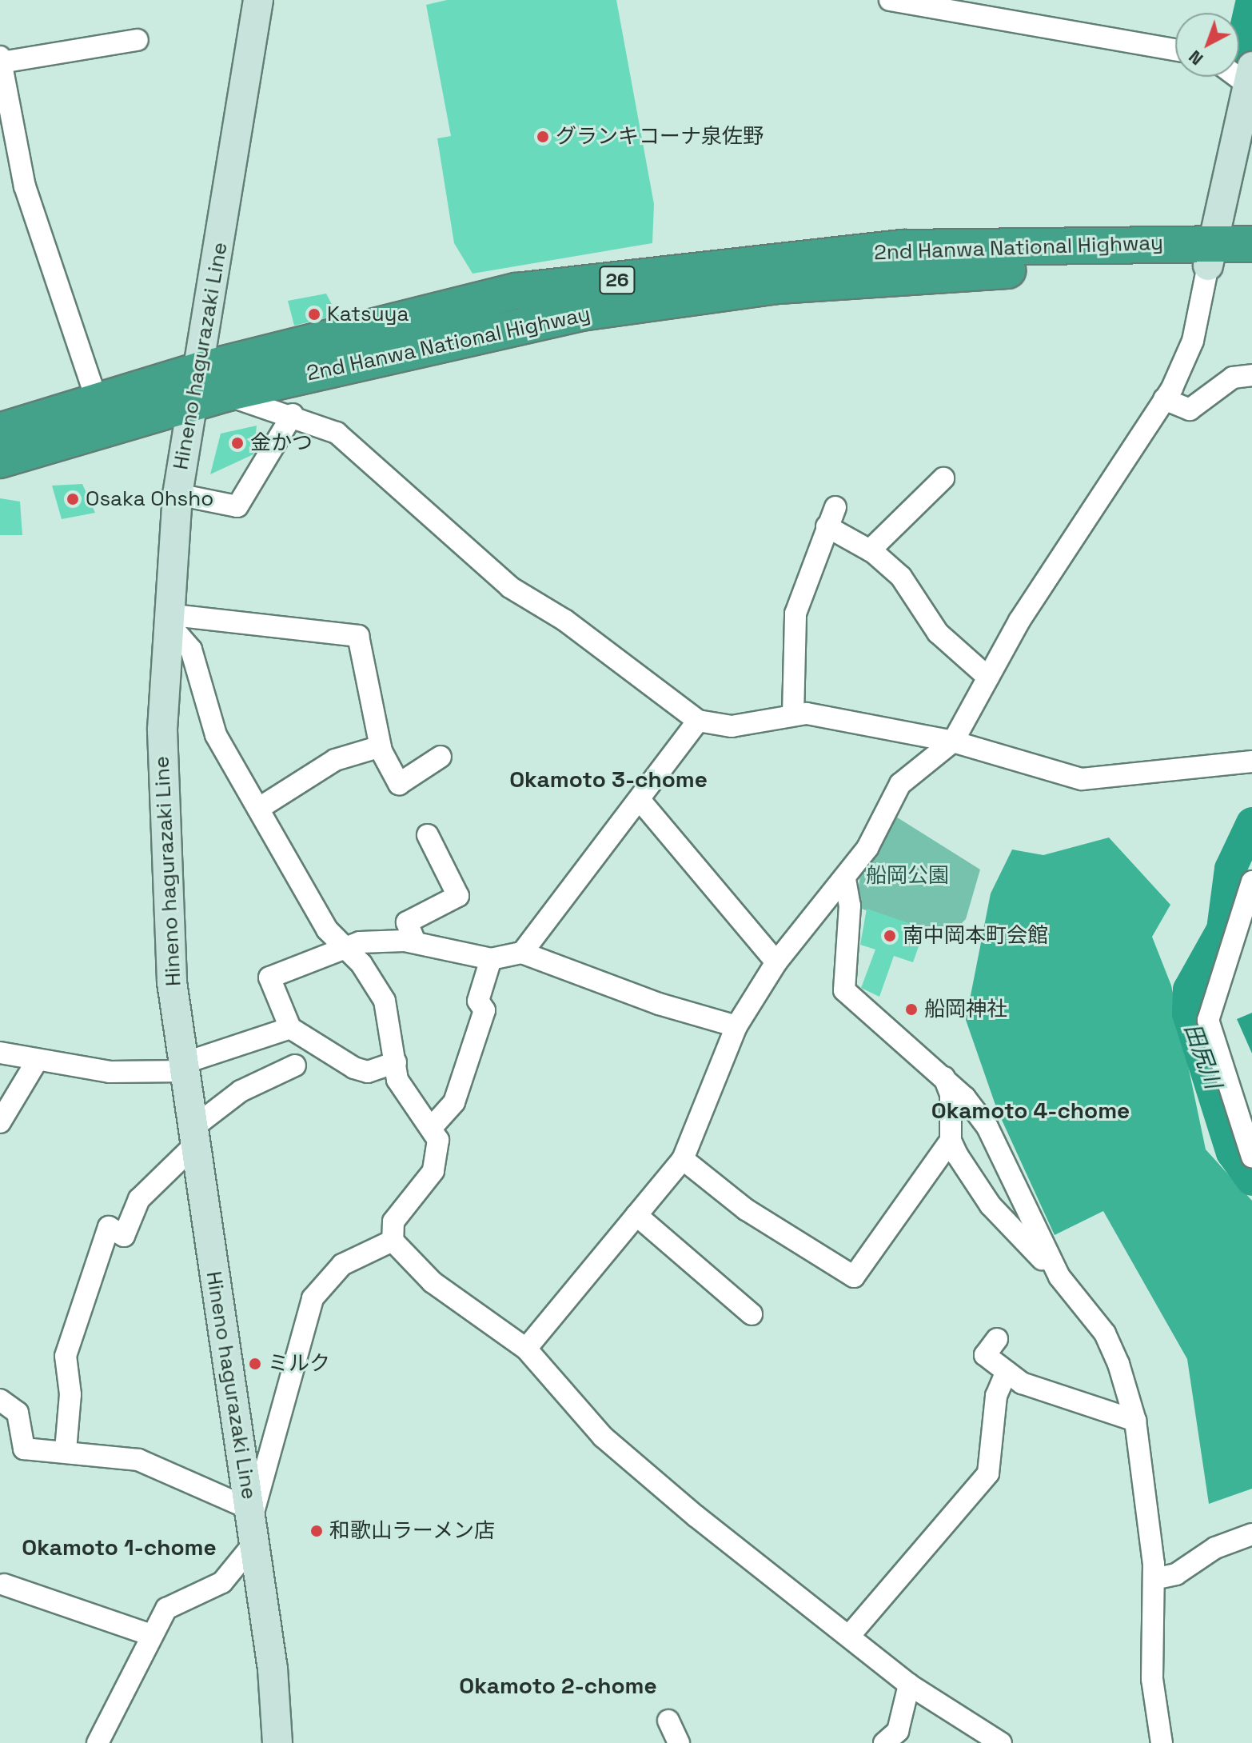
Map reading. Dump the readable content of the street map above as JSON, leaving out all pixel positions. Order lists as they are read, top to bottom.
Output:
{
  "streets": {
    "highway": ["2nd Hanwa National Highway", "26"],
    "main road": ["Hineno hagurazaki Line"]
  },
  "crossings": [
    ["2nd Hanwa National Highway", "Hineno hagurazaki Line"]
  ],
  "districts": [
    "Okamoto 3-chome",
    "Okamoto 4-chome",
    "Okamoto 1-chome",
    "Okamoto 2-chome"
  ],
  "water": ["田尻川"],
  "parks": ["船岡公園"],
  "places": [
    "グランキコーナ泉佐野",
    "Katsuya",
    "金かつ",
    "Osaka Ohsho",
    "南中岡本町会館",
    "船岡神社",
    "ミルク",
    "和歌山ラーメン店"
  ],
  "north": "bottom left"
}
